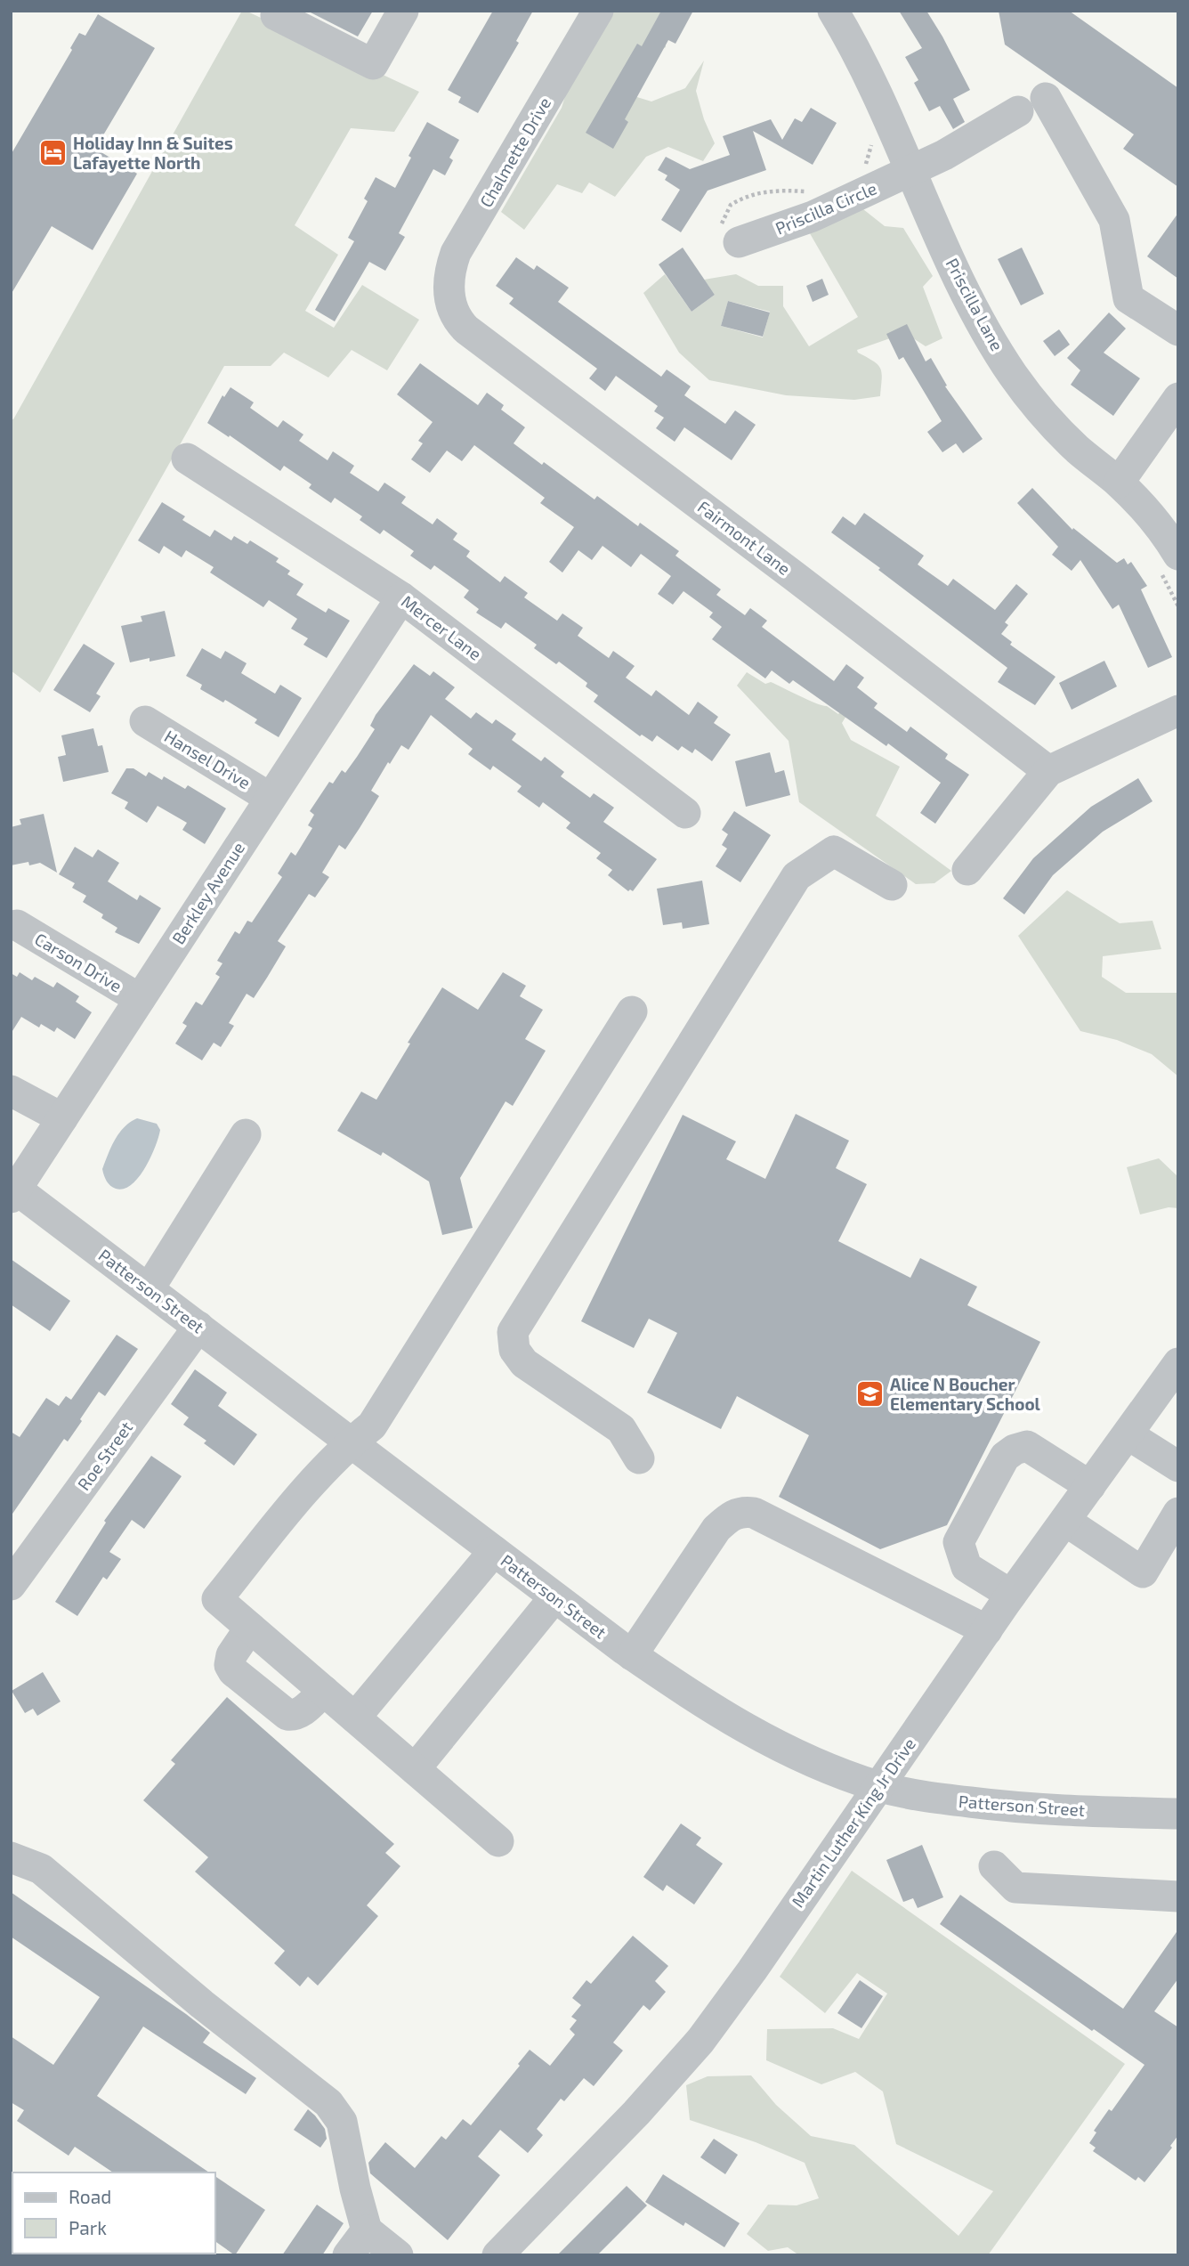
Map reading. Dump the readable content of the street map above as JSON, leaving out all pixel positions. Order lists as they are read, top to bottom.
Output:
{
  "streets": {
    "street": [
      "Chalmette Drive",
      "Priscilla Circle",
      "Priscilla Lane",
      "Fairmont Lane",
      "Mercer Lane",
      "Hansel Drive",
      "Berkley Avenue",
      "Carson Drive",
      "Patterson Street",
      "Roe Street",
      "Martin Luther King Jr Drive"
    ]
  },
  "crossings": [
    ["Chalmette Drive", "Fairmont Lane"],
    ["Priscilla Circle", "Priscilla Lane"],
    ["Mercer Lane", "Berkley Avenue"],
    ["Hansel Drive", "Berkley Avenue"],
    ["Berkley Avenue", "Carson Drive"],
    ["Berkley Avenue", "Patterson Street"],
    ["Patterson Street", "Roe Street"],
    ["Patterson Street", "Martin Luther King Jr Drive"]
  ],
  "places": {
    "hotel": ["Holiday Inn & Suites Lafayette North"],
    "school or university": ["Alice N Boucher Elementary School"]
  },
  "legend": ["Road", "Park"]
}
